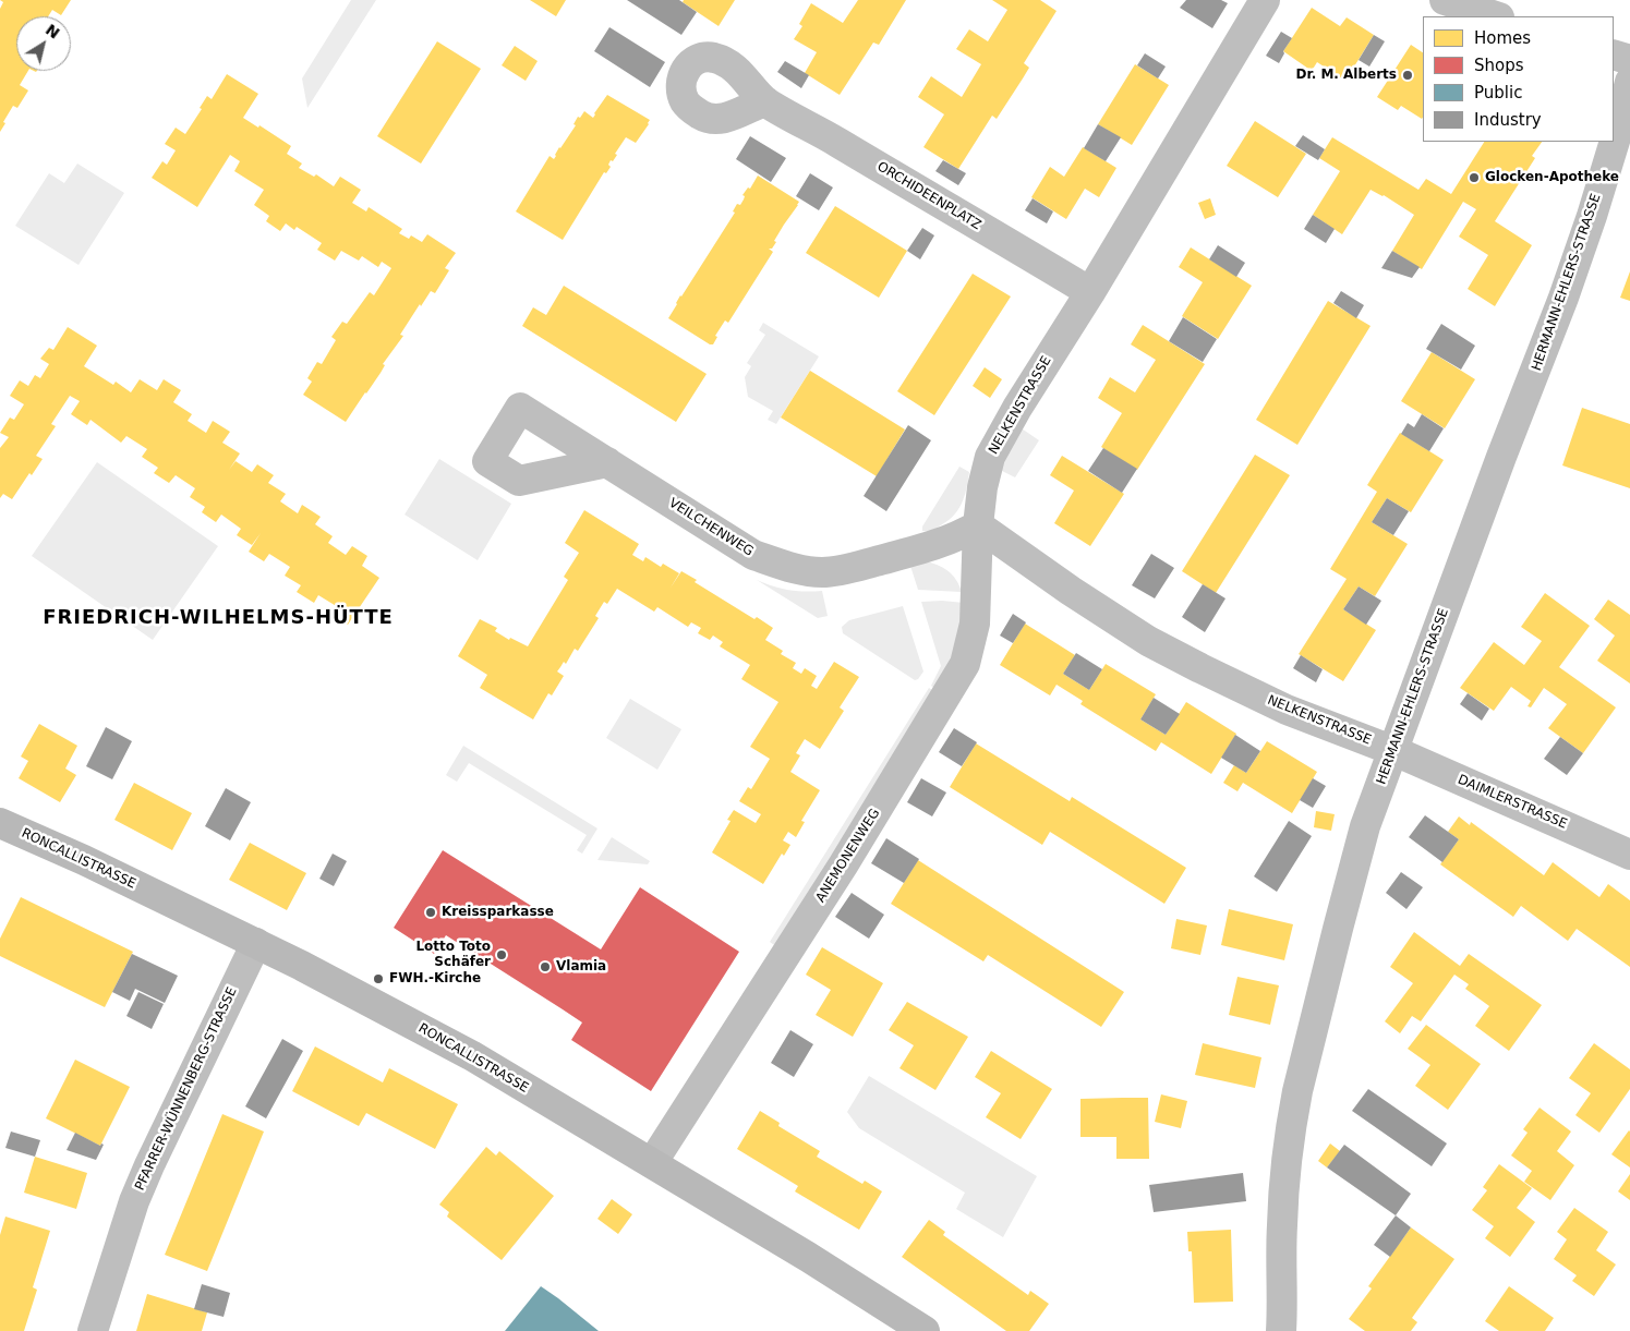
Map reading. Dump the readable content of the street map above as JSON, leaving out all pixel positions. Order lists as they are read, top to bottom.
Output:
{
  "streets": {
    "street": [
      "ORCHIDEENPLATZ",
      "HERMANN-EHLERS-STRASSE",
      "NELKENSTRASSE",
      "VEILCHENWEG",
      "DAIMLERSTRASSE",
      "ANEMONENWEG",
      "RONCALLISTRASSE",
      "PFARRER-WÜNNENBERG-STRASSE"
    ]
  },
  "crossings": [
    ["ORCHIDEENPLATZ", "NELKENSTRASSE"],
    ["HERMANN-EHLERS-STRASSE", "NELKENSTRASSE"],
    ["HERMANN-EHLERS-STRASSE", "DAIMLERSTRASSE"],
    ["NELKENSTRASSE", "VEILCHENWEG"],
    ["NELKENSTRASSE", "DAIMLERSTRASSE"],
    ["NELKENSTRASSE", "ANEMONENWEG"],
    ["VEILCHENWEG", "ANEMONENWEG"],
    ["ANEMONENWEG", "RONCALLISTRASSE"],
    ["RONCALLISTRASSE", "PFARRER-WÜNNENBERG-STRASSE"]
  ],
  "districts": ["FRIEDRICH-WILHELMS-HÜTTE"],
  "places": [
    "Dr. M. Alberts",
    "Glocken-Apotheke",
    "Kreissparkasse",
    "Lotto Toto Schäfer",
    "Vlamia",
    "FWH.-Kirche"
  ],
  "legend": [
    "Homes",
    "Shops",
    "Public",
    "Industry"
  ],
  "north": "top right"
}
